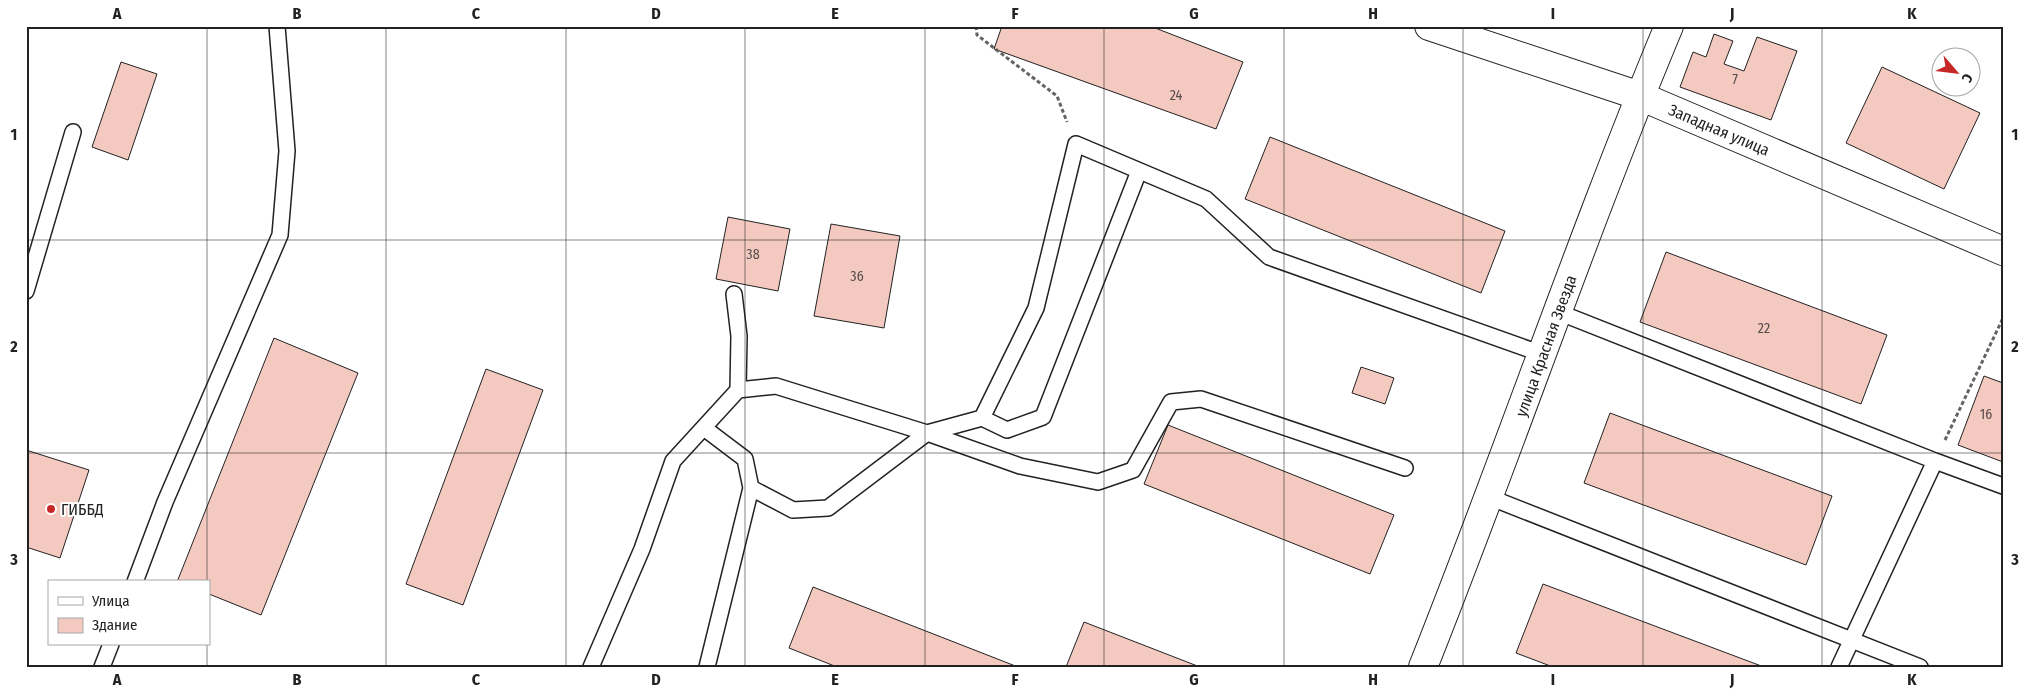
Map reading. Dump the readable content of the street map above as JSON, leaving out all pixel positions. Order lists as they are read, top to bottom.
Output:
{
  "streets": {
    "street": ["Западная улица", "улица Красная Звезда"]
  },
  "crossings": [
    ["Западная улица", "улица Красная Звезда"]
  ],
  "places": ["ГИББД"],
  "house_numbers": [
    "7",
    "24",
    "38",
    "36",
    "22",
    "16"
  ],
  "legend": ["Улица", "Здание"],
  "north": "bottom right",
  "grid": {
    "columns": [
      "A",
      "B",
      "C",
      "D",
      "E",
      "F",
      "G",
      "H",
      "I",
      "J",
      "K"
    ],
    "rows": ["1", "2", "3"]
  }
}
